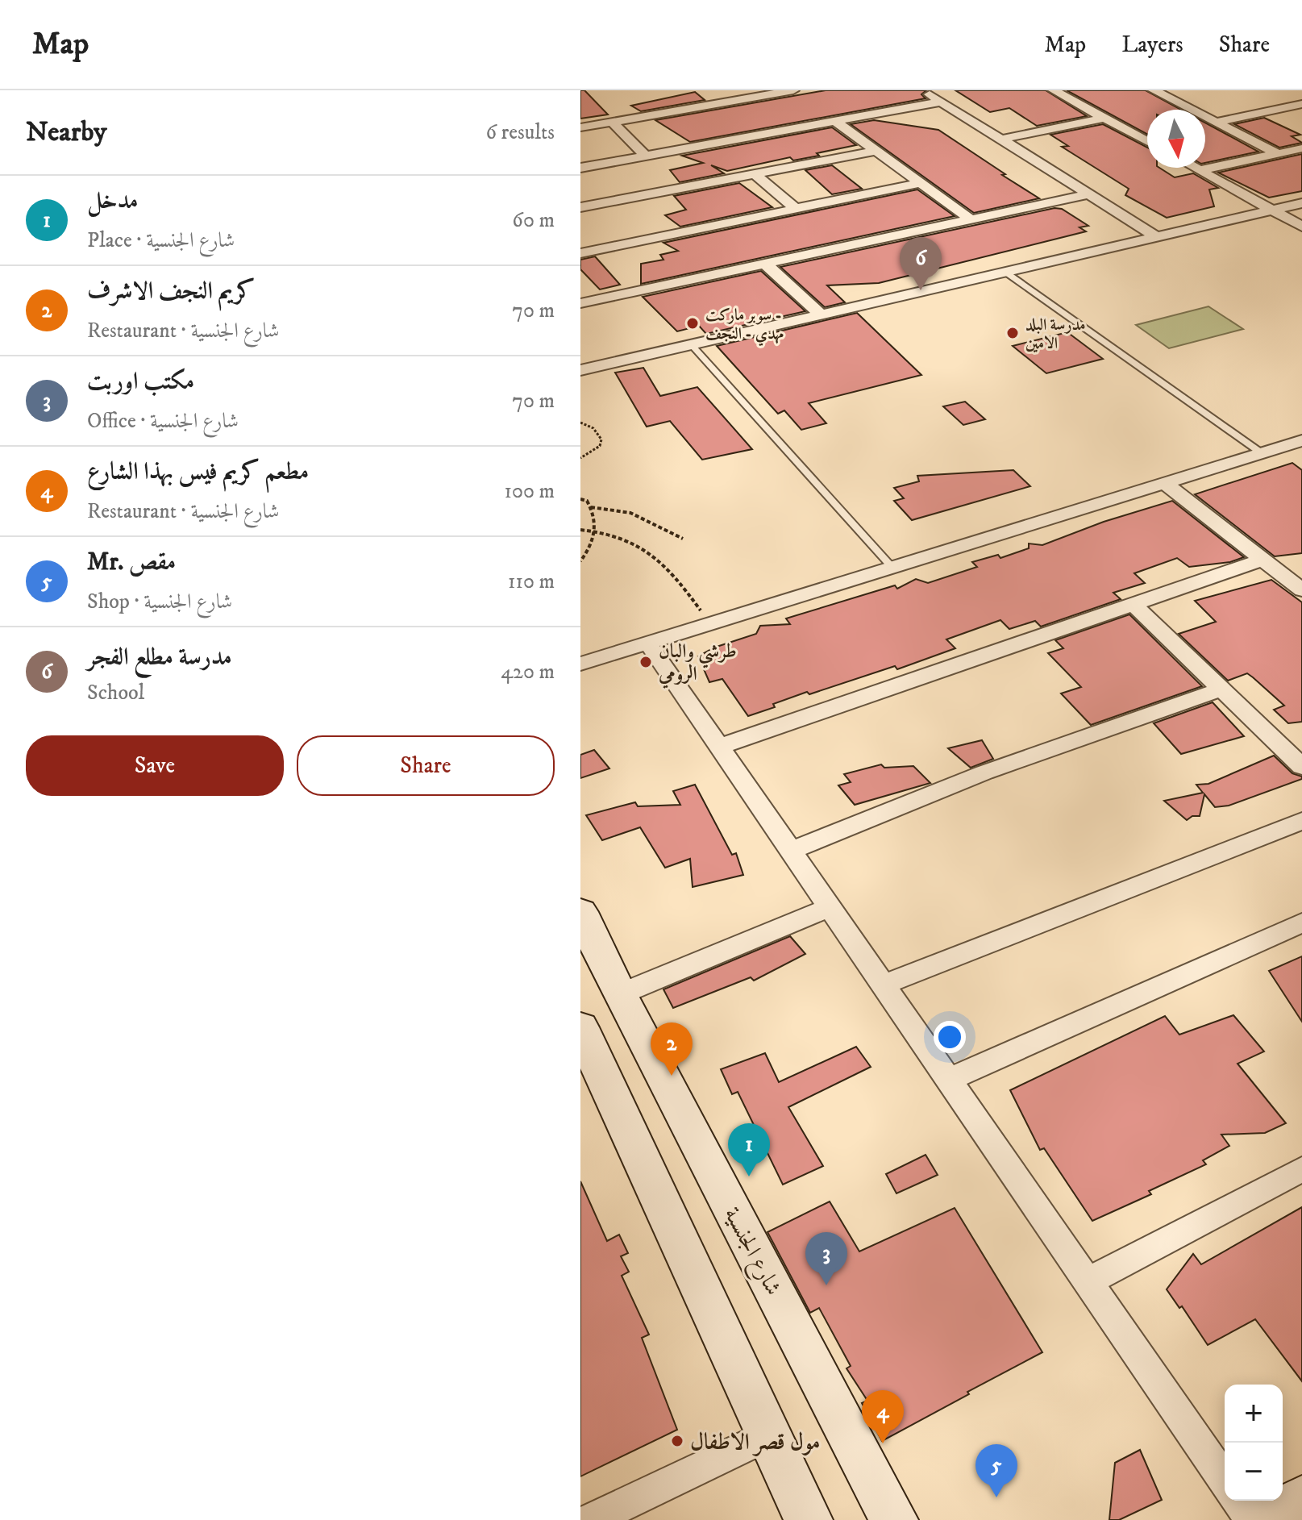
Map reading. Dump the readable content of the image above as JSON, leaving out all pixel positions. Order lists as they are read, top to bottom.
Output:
{
  "streets": {
    "main road": ["شارع الجنسية"]
  },
  "places": [
    "سوبر ماركت - مهدي - النجف",
    "مدرسة البلد الامين",
    "طرشي والبان الرومي",
    "مول قصر الاطفال"
  ],
  "north": "bottom",
  "page": {
    "header": "Map",
    "nav": ["Map", "Layers", "Share"],
    "heading": ["Nearby", "6 results"],
    "list": [
      {
        "mark": "1",
        "name": "مدخل",
        "note": "Place · شارع الجنسية",
        "value": "60 m"
      },
      {
        "mark": "2",
        "name": "كريم النجف الاشرف",
        "note": "Restaurant · شارع الجنسية",
        "value": "70 m"
      },
      {
        "mark": "3",
        "name": "مكتب اوربت",
        "note": "Office · شارع الجنسية",
        "value": "70 m"
      },
      {
        "mark": "4",
        "name": "مطعم كريم فيس بهذا الشارع",
        "note": "Restaurant · شارع الجنسية",
        "value": "100 m"
      },
      {
        "mark": "5",
        "name": "Mr. مقص",
        "note": "Shop · شارع الجنسية",
        "value": "110 m"
      },
      {
        "mark": "6",
        "name": "مدرسة مطلع الفجر",
        "note": "School",
        "value": "420 m"
      }
    ],
    "pins": [
      "6",
      "2",
      "1",
      "3",
      "4",
      "5"
    ],
    "buttons": ["Save", "Share"],
    "map_buttons": ["+", "−"]
  }
}
